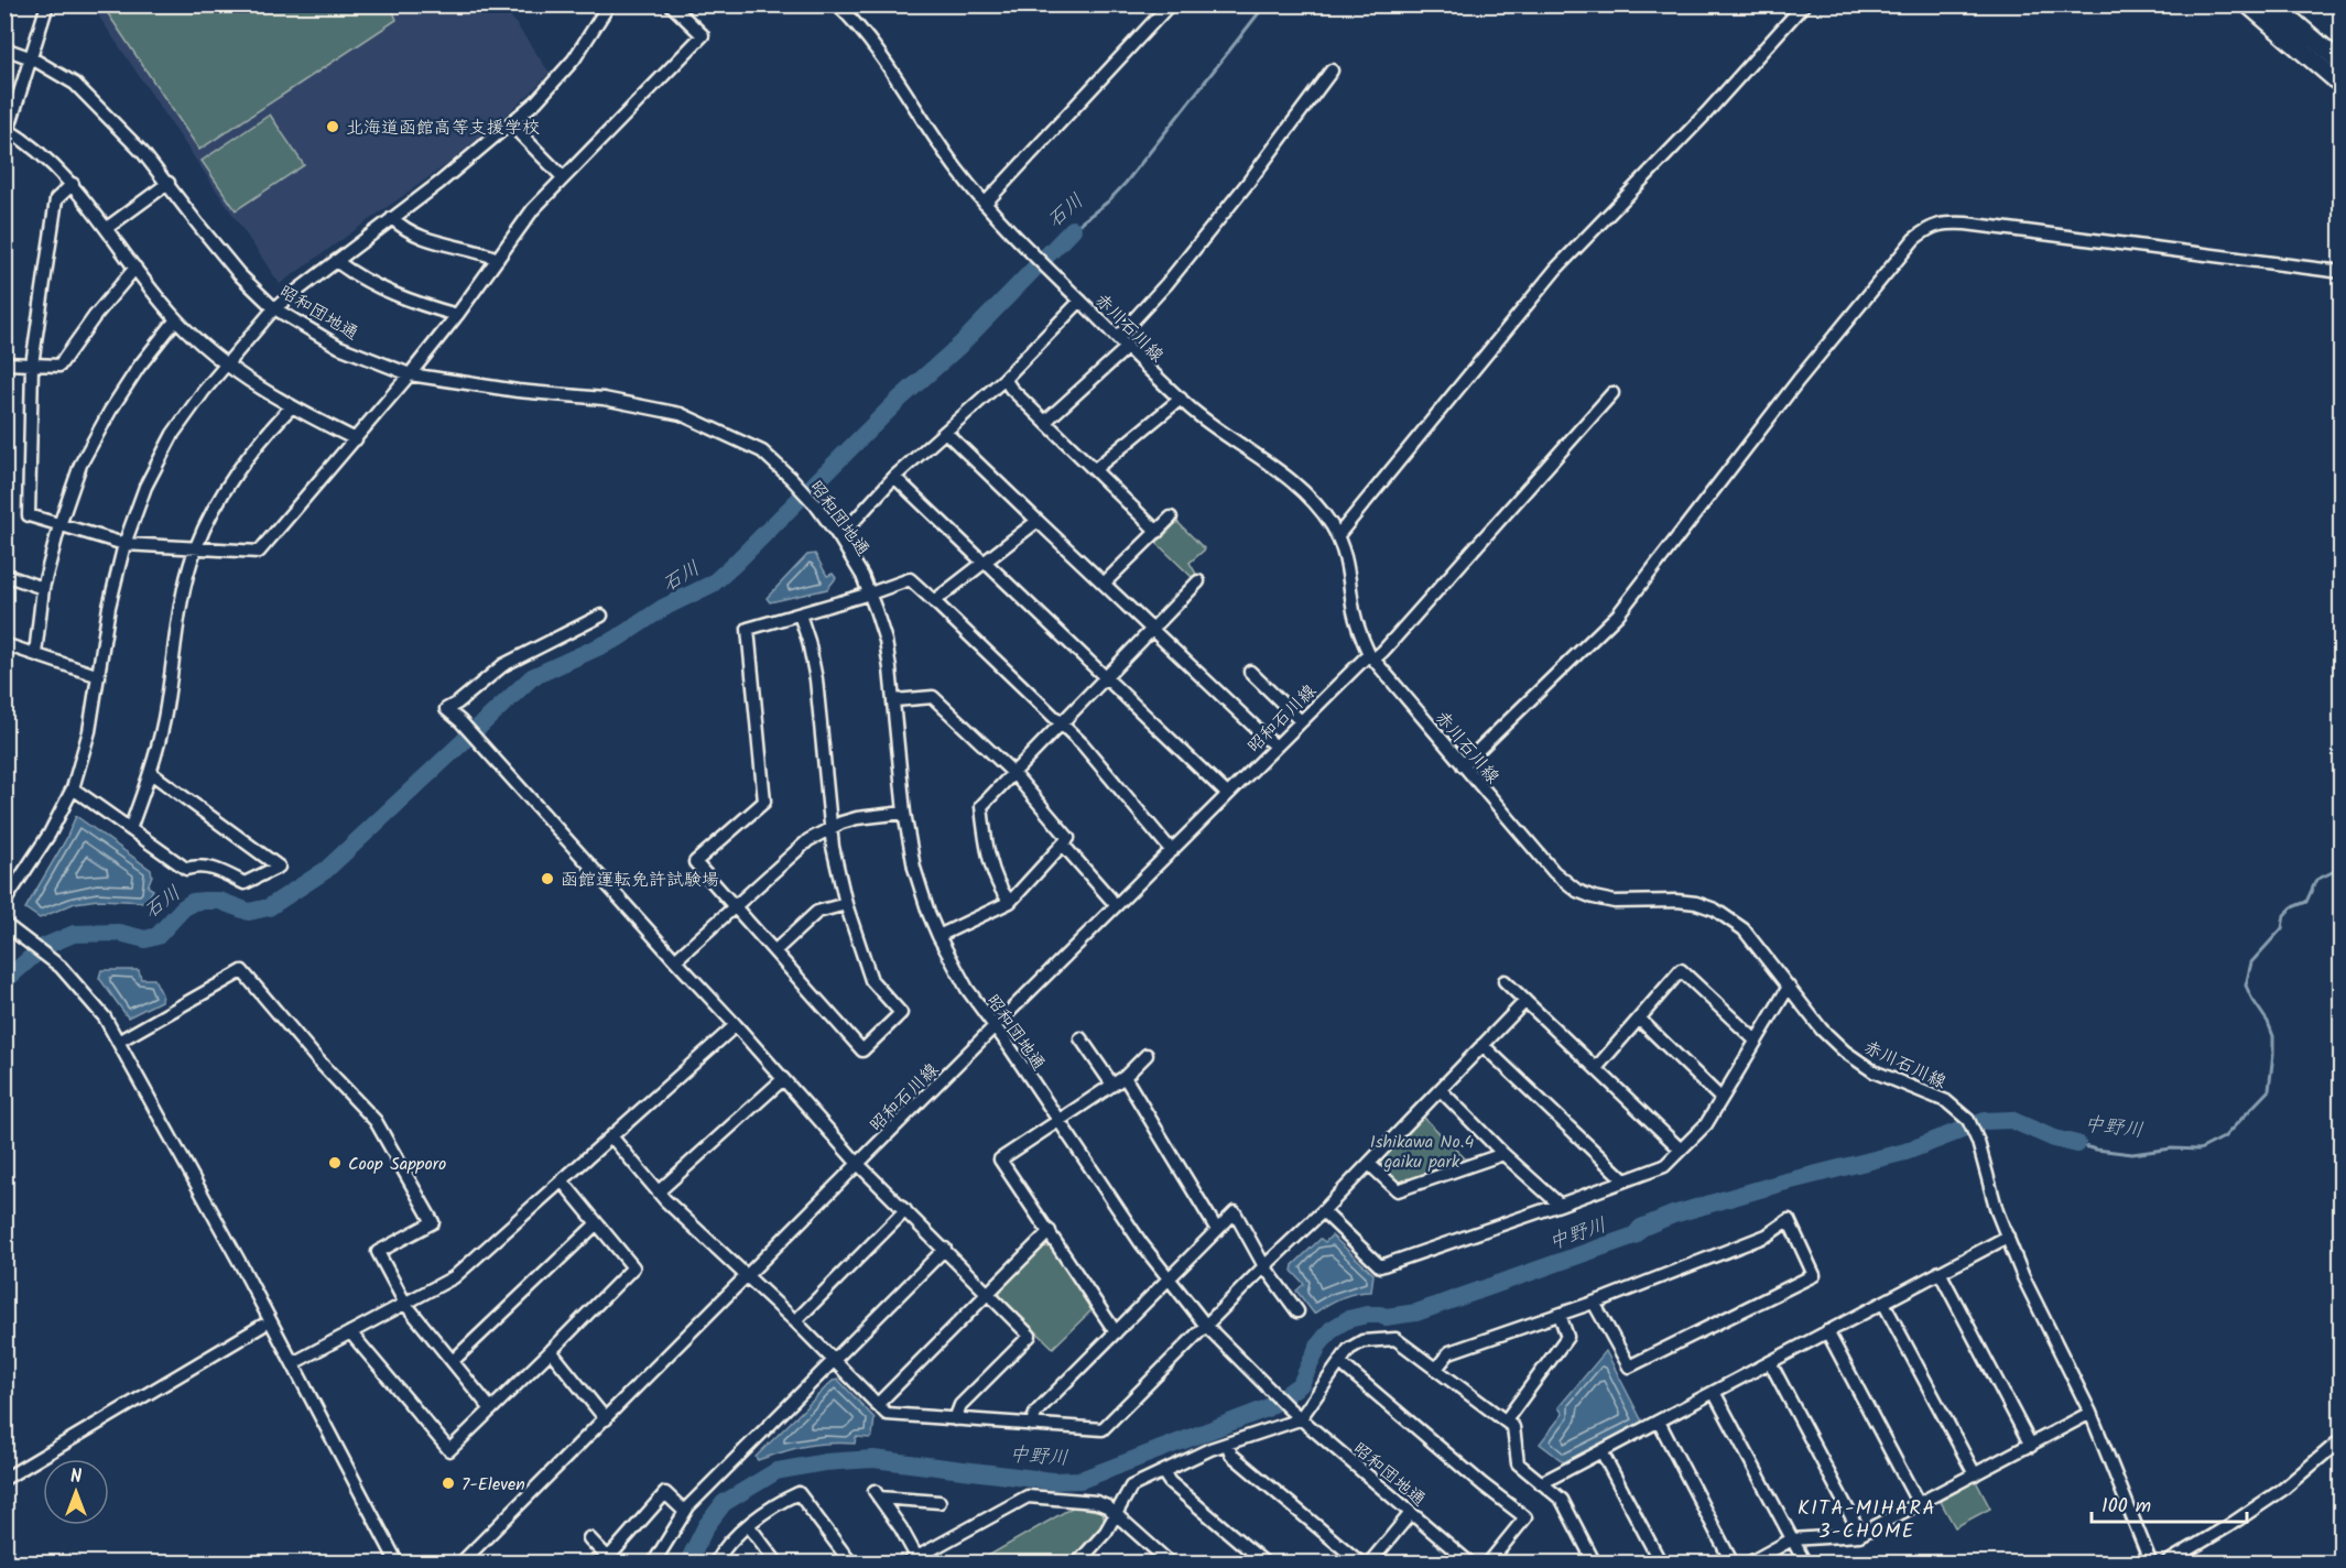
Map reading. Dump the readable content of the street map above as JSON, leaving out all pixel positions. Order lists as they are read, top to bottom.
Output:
{
  "streets": {
    "street": ["昭和団地通", "赤川石川線", "昭和石川線"]
  },
  "crossings": [
    ["昭和団地通", "昭和石川線"],
    ["赤川石川線", "昭和石川線"]
  ],
  "districts": ["KITA-MIHARA 3-CHOME"],
  "water": ["石川", "中野川"],
  "parks": ["Ishikawa No.4 gaiku park"],
  "places": [
    "北海道函館高等支援学校",
    "函館運転免許試験場",
    "Coop Sapporo",
    "7-Eleven"
  ],
  "scale_bar": "100 m",
  "north": "top"
}
